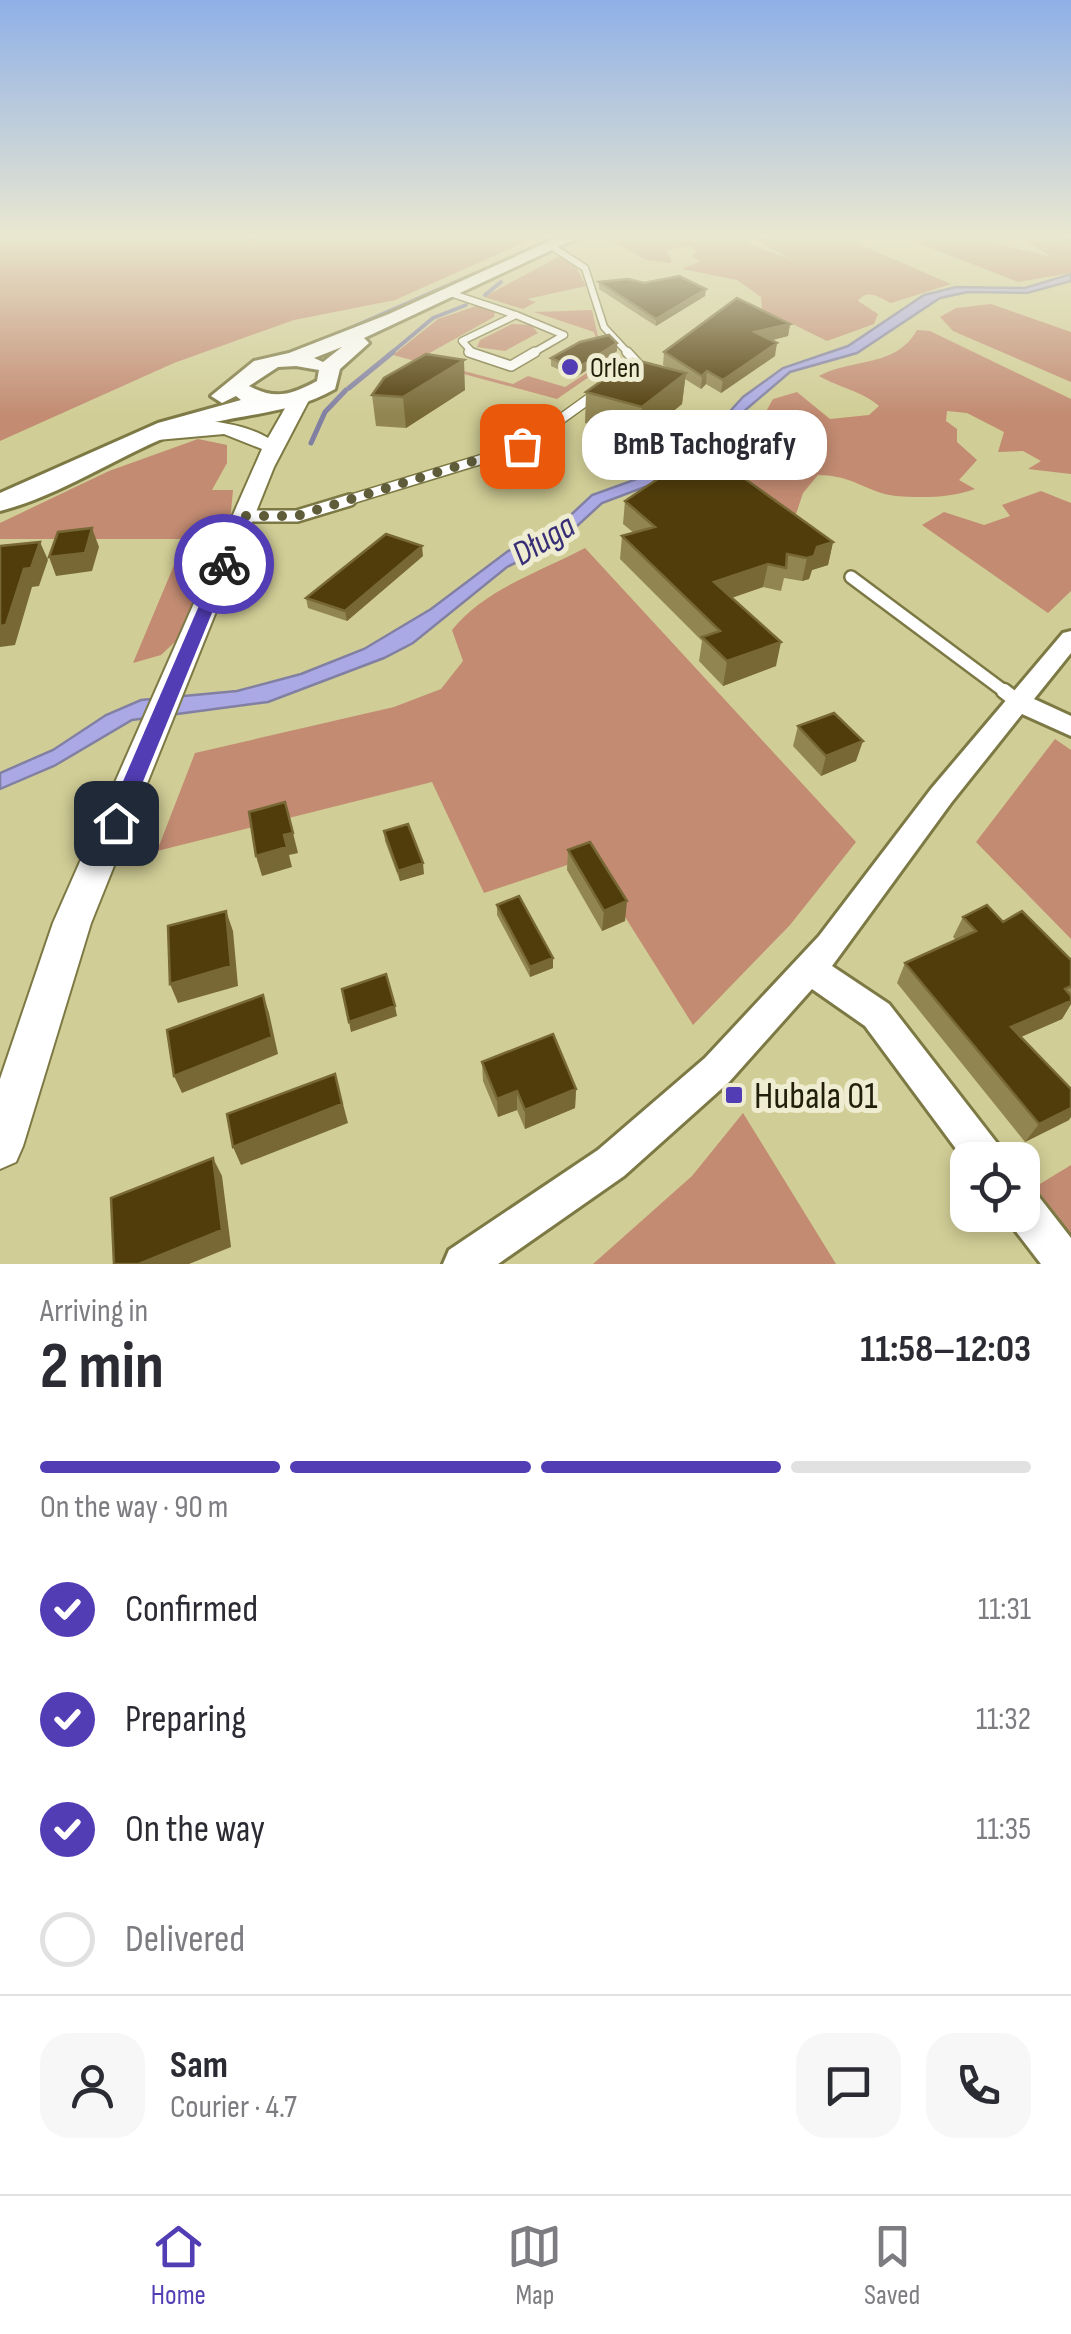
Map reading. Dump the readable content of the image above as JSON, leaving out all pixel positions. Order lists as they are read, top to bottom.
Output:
{
  "water": ["Długa"],
  "places": {
    "other": ["Orlen", "BmB Tachografy"],
    "transit": ["Hubala 01"]
  },
  "page": {
    "bubble": "BmB Tachografy",
    "heading": ["2 min", "Arriving in", "11:58–12:03"],
    "panel": ["Sam", "Courier · 4.7"],
    "bar": "On the way · 90 m",
    "list": [
      ["Confirmed", "11:31"],
      ["Preparing", "11:32"],
      ["On the way", "11:35"],
      "Delivered"
    ],
    "tabs": ["Home", "Map", "Saved"]
  }
}
